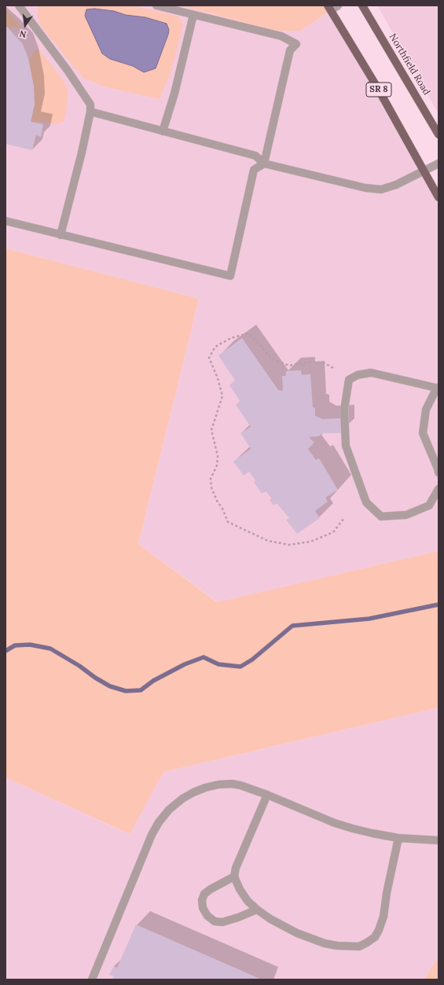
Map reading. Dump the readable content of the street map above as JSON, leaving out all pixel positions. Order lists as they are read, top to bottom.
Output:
{
  "streets": {
    "main road": ["Northfield Road", "SR 8"]
  },
  "north": "bottom"
}
